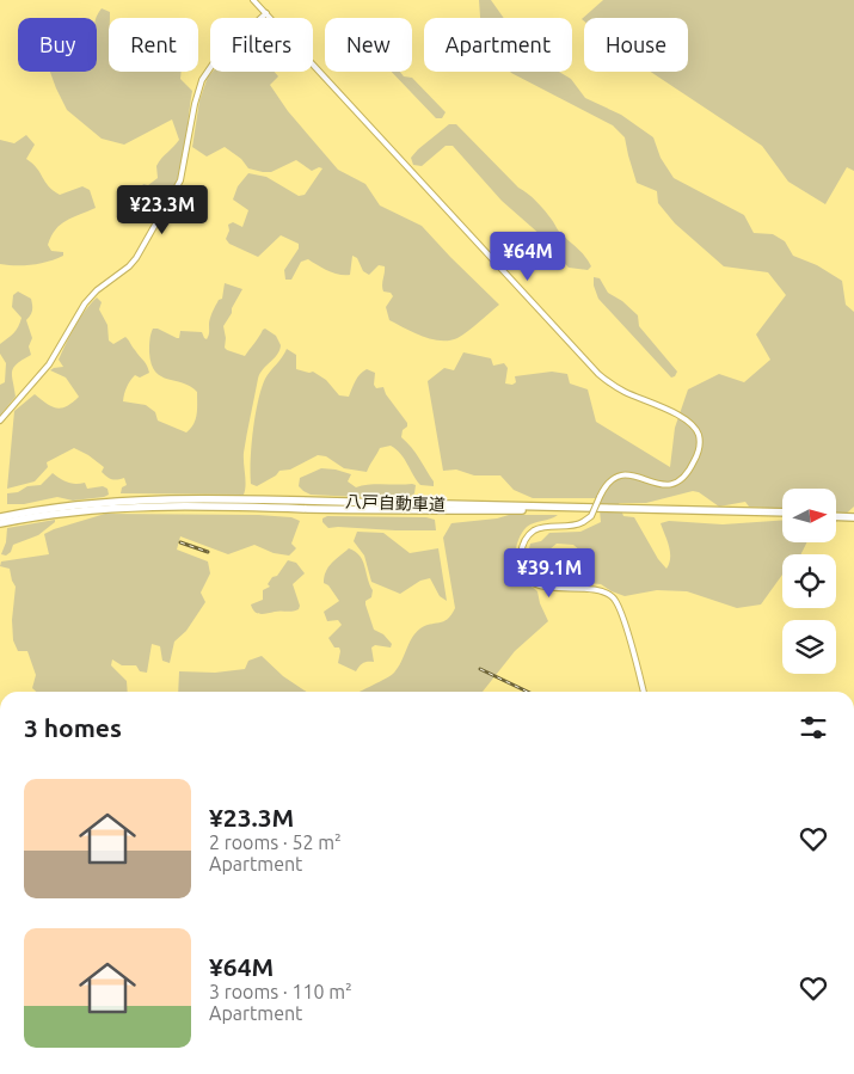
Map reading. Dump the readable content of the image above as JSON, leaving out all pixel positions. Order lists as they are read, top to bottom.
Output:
{
  "streets": {
    "highway": ["八戸自動車道"]
  },
  "north": "right",
  "page": {
    "chip": [
      "Buy",
      "Rent",
      "Filters",
      "New",
      "Apartment",
      "House"
    ],
    "price": ["¥23.3M", "¥64M", "¥39.1M"],
    "heading": "3 homes",
    "list": [
      {
        "name": "¥23.3M",
        "note": "2 rooms · 52 m² · Apartment"
      },
      {
        "name": "¥64M",
        "note": "3 rooms · 110 m² · Apartment"
      }
    ]
  }
}
